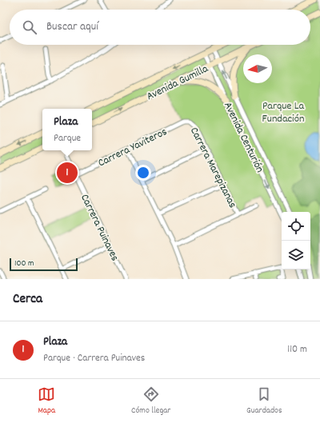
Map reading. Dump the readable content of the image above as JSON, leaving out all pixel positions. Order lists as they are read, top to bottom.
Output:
{
  "streets": {
    "main road": ["Avenida Gumilla"],
    "street": [
      "Avenida Centurión",
      "Carrera Yaviteros",
      "Carrera Marepizanas",
      "Carrera Puinaves"
    ]
  },
  "crossings": [
    ["Avenida Gumilla", "Avenida Centurión"],
    ["Carrera Yaviteros", "Carrera Marepizanas"],
    ["Carrera Yaviteros", "Carrera Puinaves"]
  ],
  "parks": ["Parque La Fundación"],
  "scale_bar": "100 m",
  "north": "left",
  "page": {
    "search": "Buscar aquí",
    "popup": ["Plaza", "Parque"],
    "pins": "1",
    "scale": "100 m",
    "heading": "Cerca",
    "list": [
      {
        "mark": "1",
        "name": "Plaza",
        "note": "Parque · Carrera Puinaves",
        "value": "110 m"
      }
    ],
    "nav": ["Mapa", "Cómo llegar", "Guardados"]
  }
}
